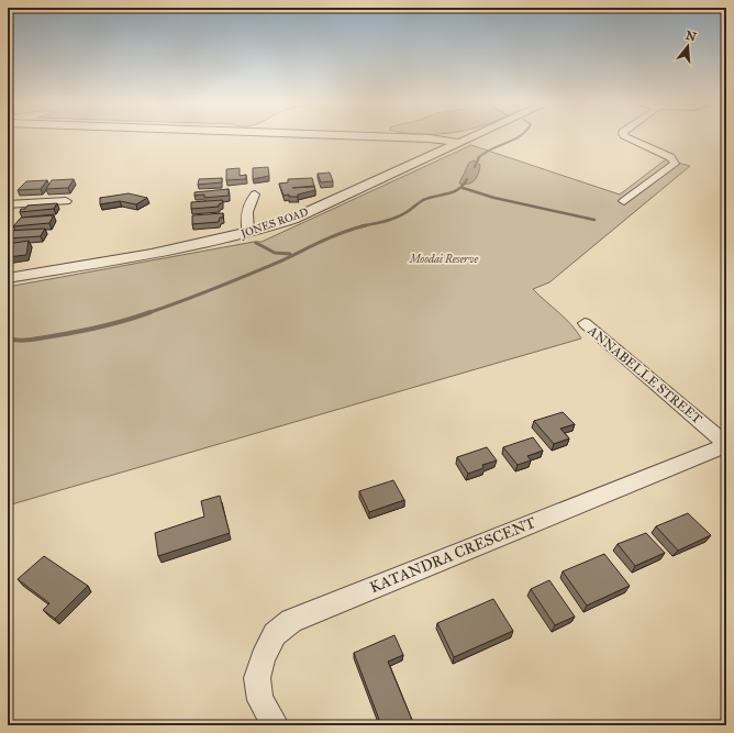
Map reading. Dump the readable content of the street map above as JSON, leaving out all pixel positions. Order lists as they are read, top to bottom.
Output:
{
  "streets": {
    "street": ["JONES ROAD", "ANNABELLE STREET", "KATANDRA CRESCENT"]
  },
  "crossings": [
    ["ANNABELLE STREET", "KATANDRA CRESCENT"]
  ],
  "parks": ["Moodai Reserve"],
  "north": "top"
}
